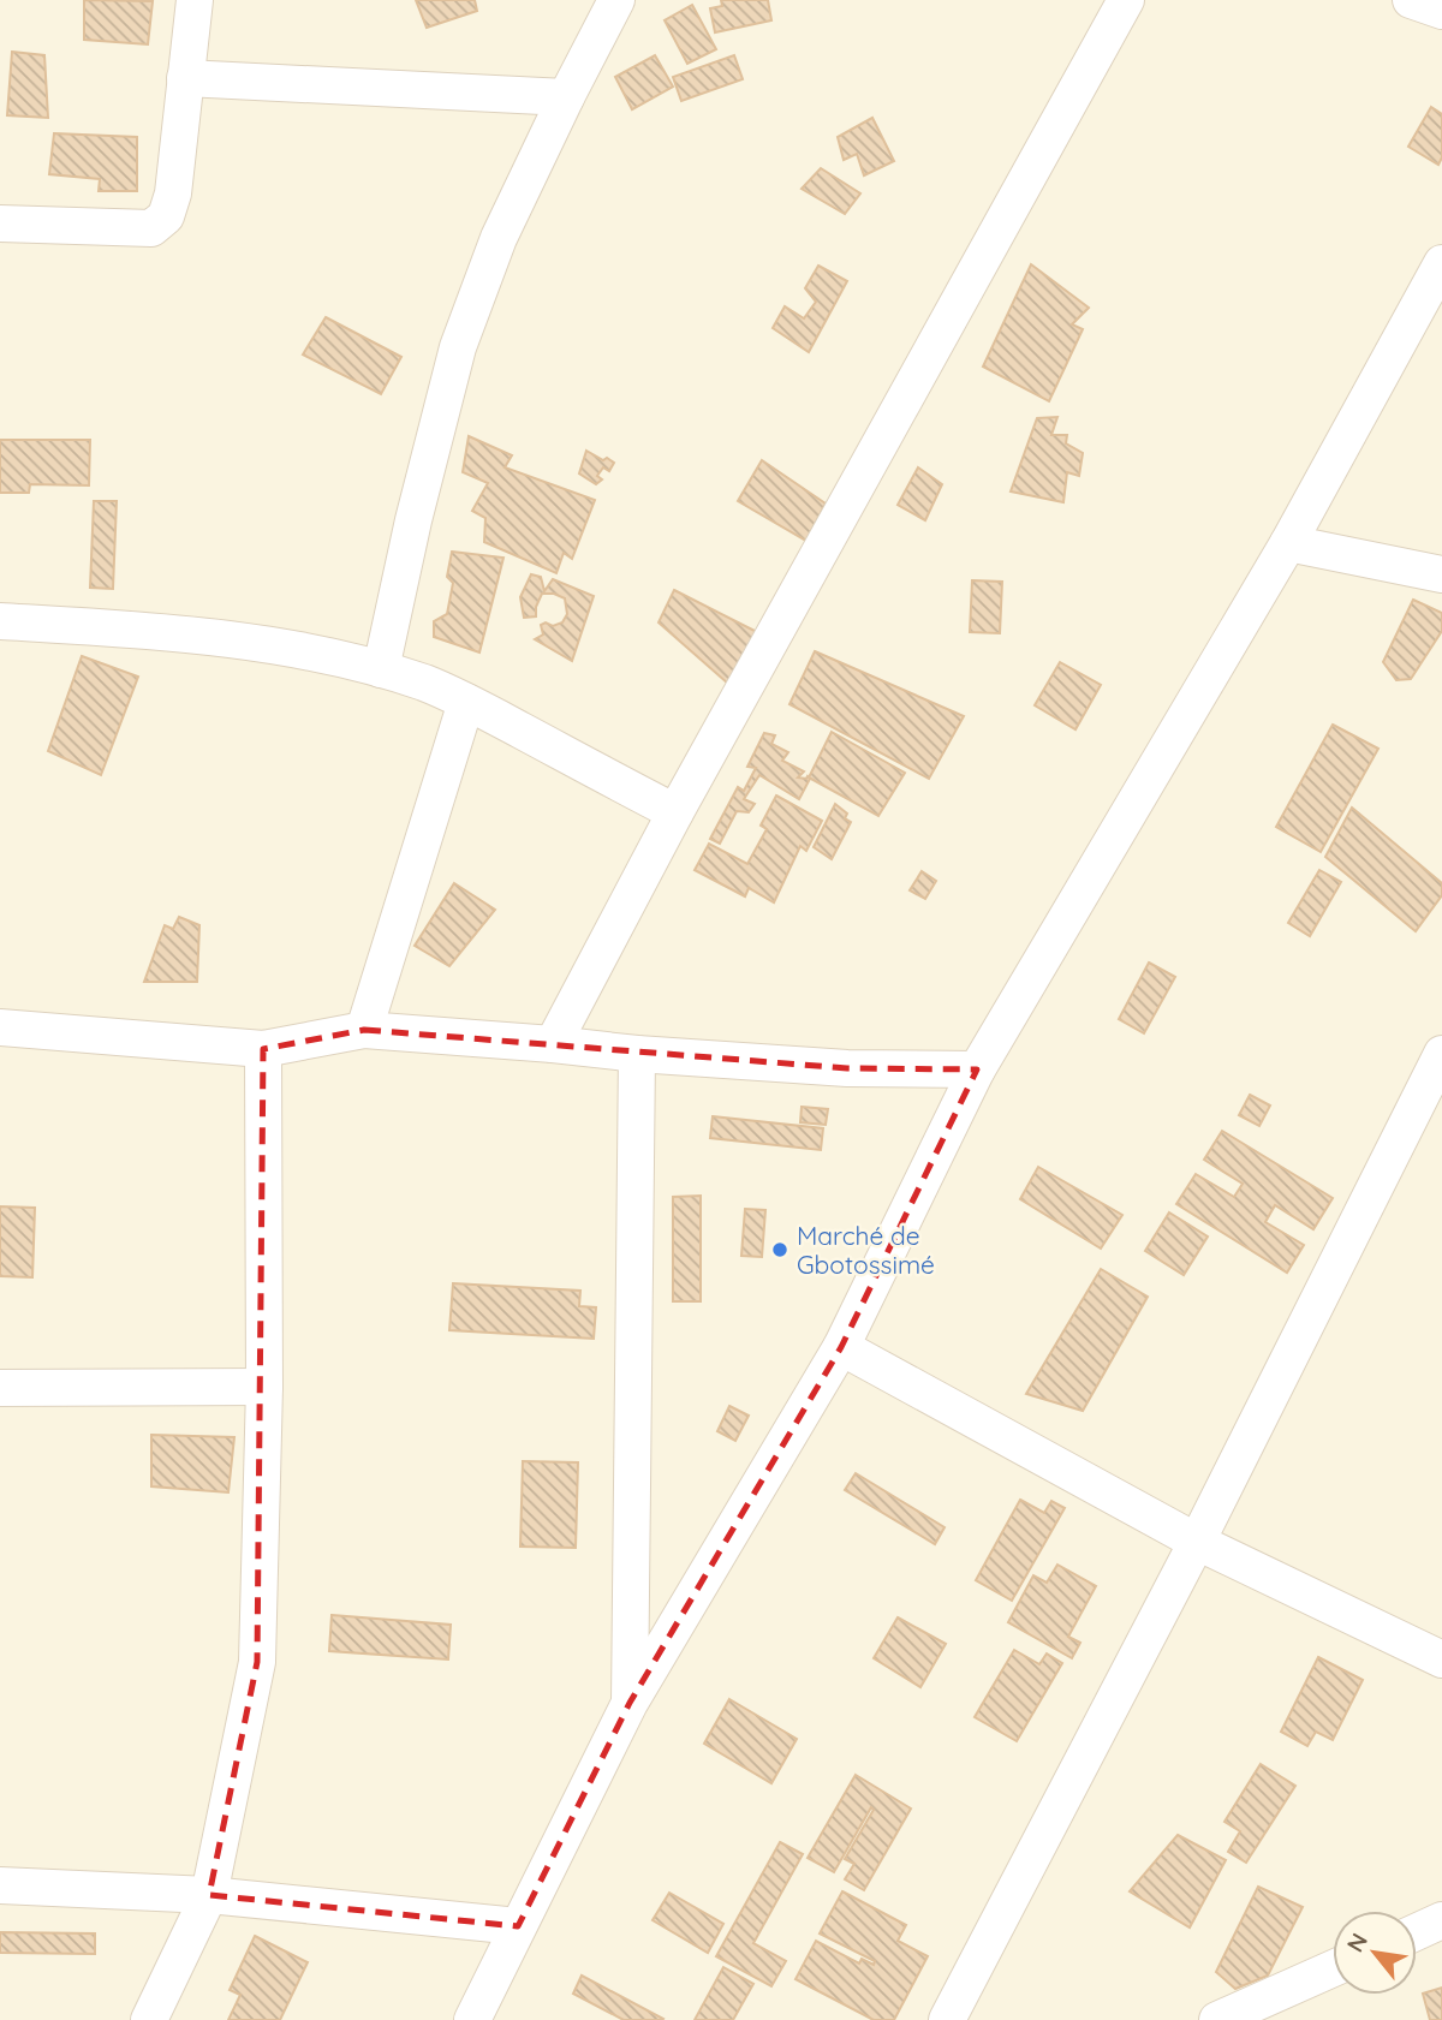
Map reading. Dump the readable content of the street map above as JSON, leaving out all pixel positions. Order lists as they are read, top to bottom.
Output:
{
  "places": ["Marché de Gbotossimé"],
  "north": "top left"
}
